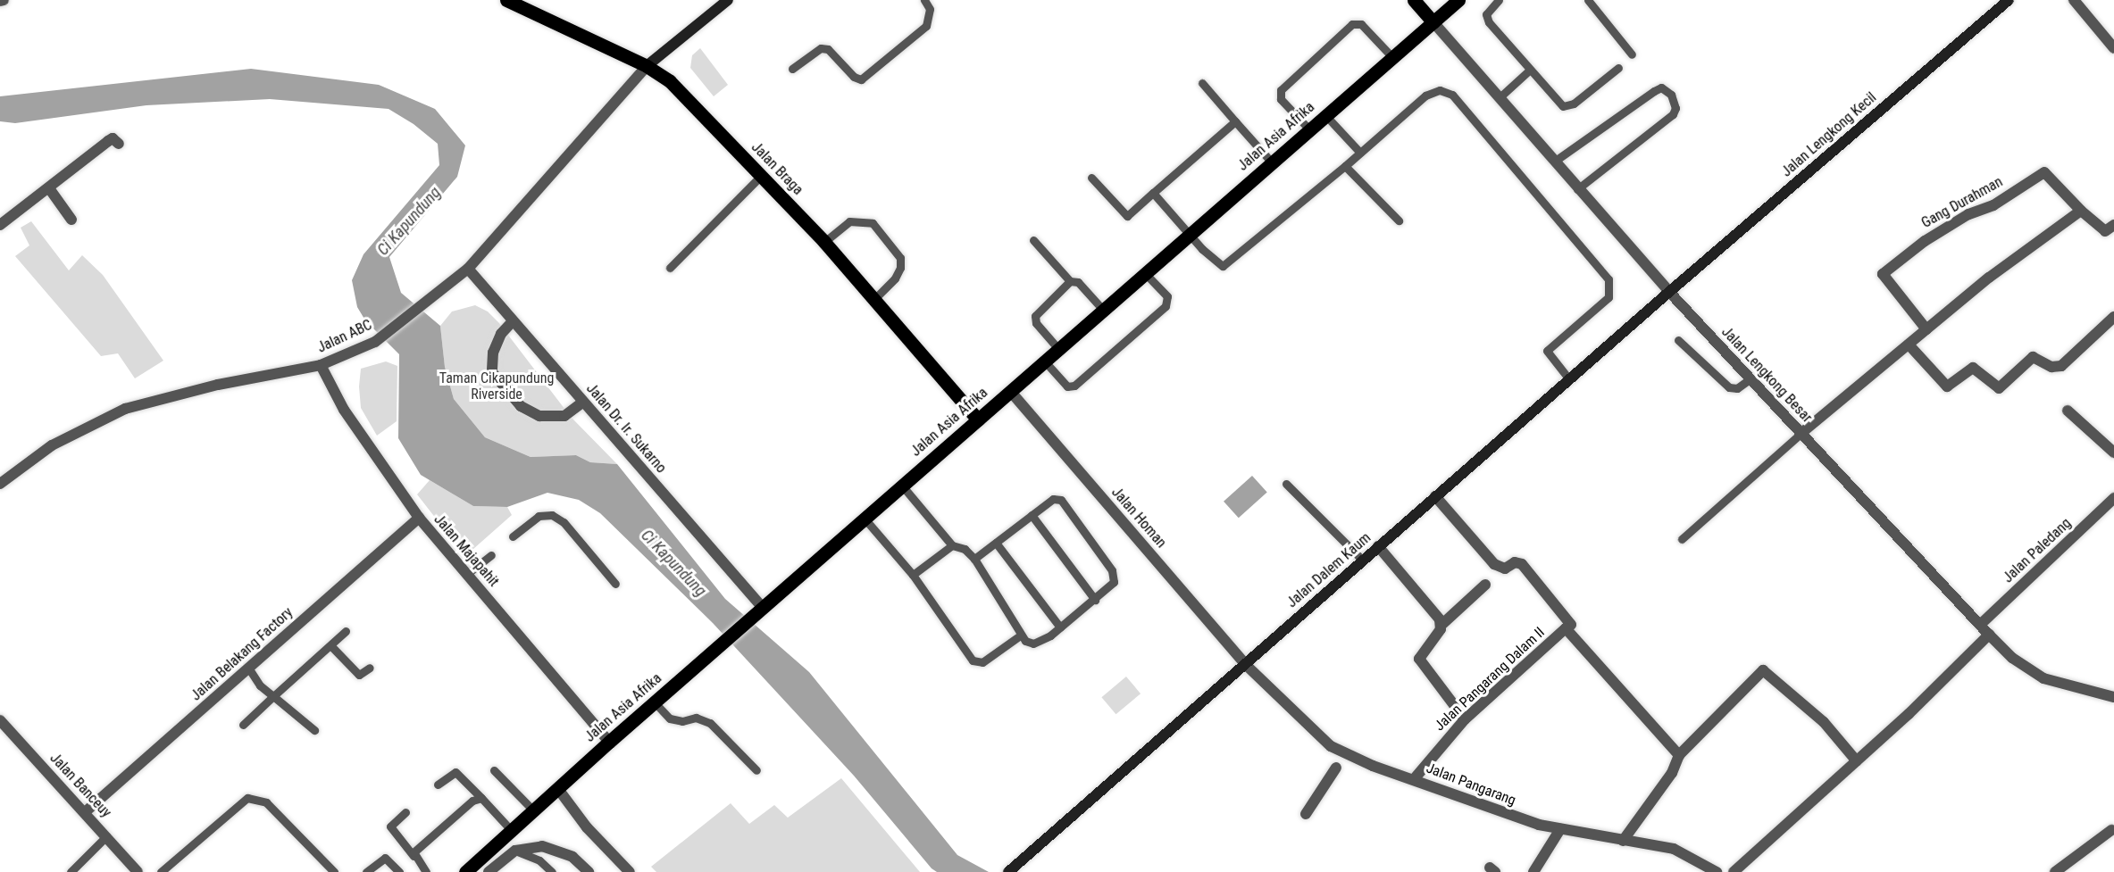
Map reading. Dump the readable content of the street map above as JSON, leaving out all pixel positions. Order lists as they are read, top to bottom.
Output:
{
  "streets": {
    "main road": [
      "Jalan Lengkong Kecil",
      "Jalan Asia Afrika",
      "Jalan Braga",
      "Jalan Dalem Kaum"
    ],
    "street": [
      "Gang Durahman",
      "Jalan ABC",
      "Jalan Lengkong Besar",
      "Jalan Dr. Ir. Sukarno",
      "Jalan Homan",
      "Jalan Majapahit",
      "Jalan Paledang",
      "Jalan Belakang Factory",
      "Jalan Pangarang Dalam II",
      "Jalan Pangarang",
      "Jalan Banceuy"
    ]
  },
  "crossings": [
    ["Jalan Lengkong Kecil", "Jalan Lengkong Besar"],
    ["Jalan Lengkong Kecil", "Jalan Dalem Kaum"],
    ["Jalan Asia Afrika", "Jalan Braga"],
    ["Jalan Asia Afrika", "Jalan Lengkong Besar"],
    ["Jalan Asia Afrika", "Jalan Dr. Ir. Sukarno"],
    ["Jalan Asia Afrika", "Jalan Homan"],
    ["Jalan Asia Afrika", "Jalan Majapahit"],
    ["Jalan Braga", "Jalan ABC"],
    ["Jalan ABC", "Jalan Dr. Ir. Sukarno"],
    ["Jalan ABC", "Jalan Majapahit"],
    ["Jalan Lengkong Besar", "Jalan Paledang"],
    ["Jalan Lengkong Besar", "Jalan Dalem Kaum"],
    ["Jalan Homan", "Jalan Dalem Kaum"],
    ["Jalan Homan", "Jalan Pangarang"],
    ["Jalan Majapahit", "Jalan Belakang Factory"],
    ["Jalan Dalem Kaum", "Jalan Pangarang"],
    ["Jalan Belakang Factory", "Jalan Banceuy"],
    ["Jalan Pangarang Dalam II", "Jalan Pangarang"]
  ],
  "water": ["Ci Kapundung"],
  "parks": ["Taman Cikapundung Riverside"]
}
